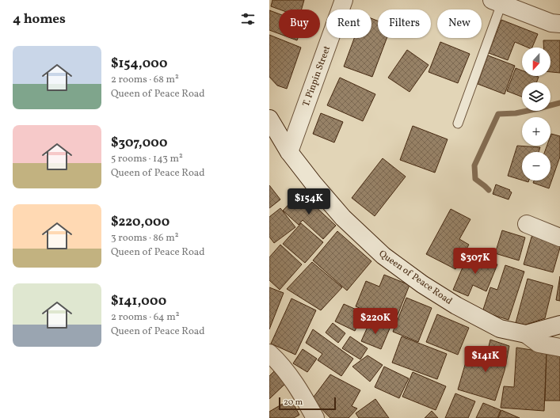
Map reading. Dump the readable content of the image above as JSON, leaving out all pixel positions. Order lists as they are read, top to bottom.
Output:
{
  "streets": {
    "street": ["T. Pinpin Street", "Queen of Peace Road"]
  },
  "crossings": [
    ["T. Pinpin Street", "Queen of Peace Road"]
  ],
  "scale_bar": "20 m",
  "north": "bottom",
  "page": {
    "heading": "4 homes",
    "chip": [
      "Buy",
      "Rent",
      "Filters",
      "New"
    ],
    "list": [
      {
        "name": "$154,000",
        "note": "2 rooms · 68 m² · Queen of Peace Road"
      },
      {
        "name": "$307,000",
        "note": "5 rooms · 143 m² · Queen of Peace Road"
      },
      {
        "name": "$220,000",
        "note": "3 rooms · 86 m² · Queen of Peace Road"
      },
      {
        "name": "$141,000",
        "note": "2 rooms · 64 m² · Queen of Peace Road"
      }
    ],
    "map_buttons": ["+", "−"],
    "price": [
      "$154K",
      "$307K",
      "$220K",
      "$141K"
    ],
    "scale": "20 m"
  }
}
